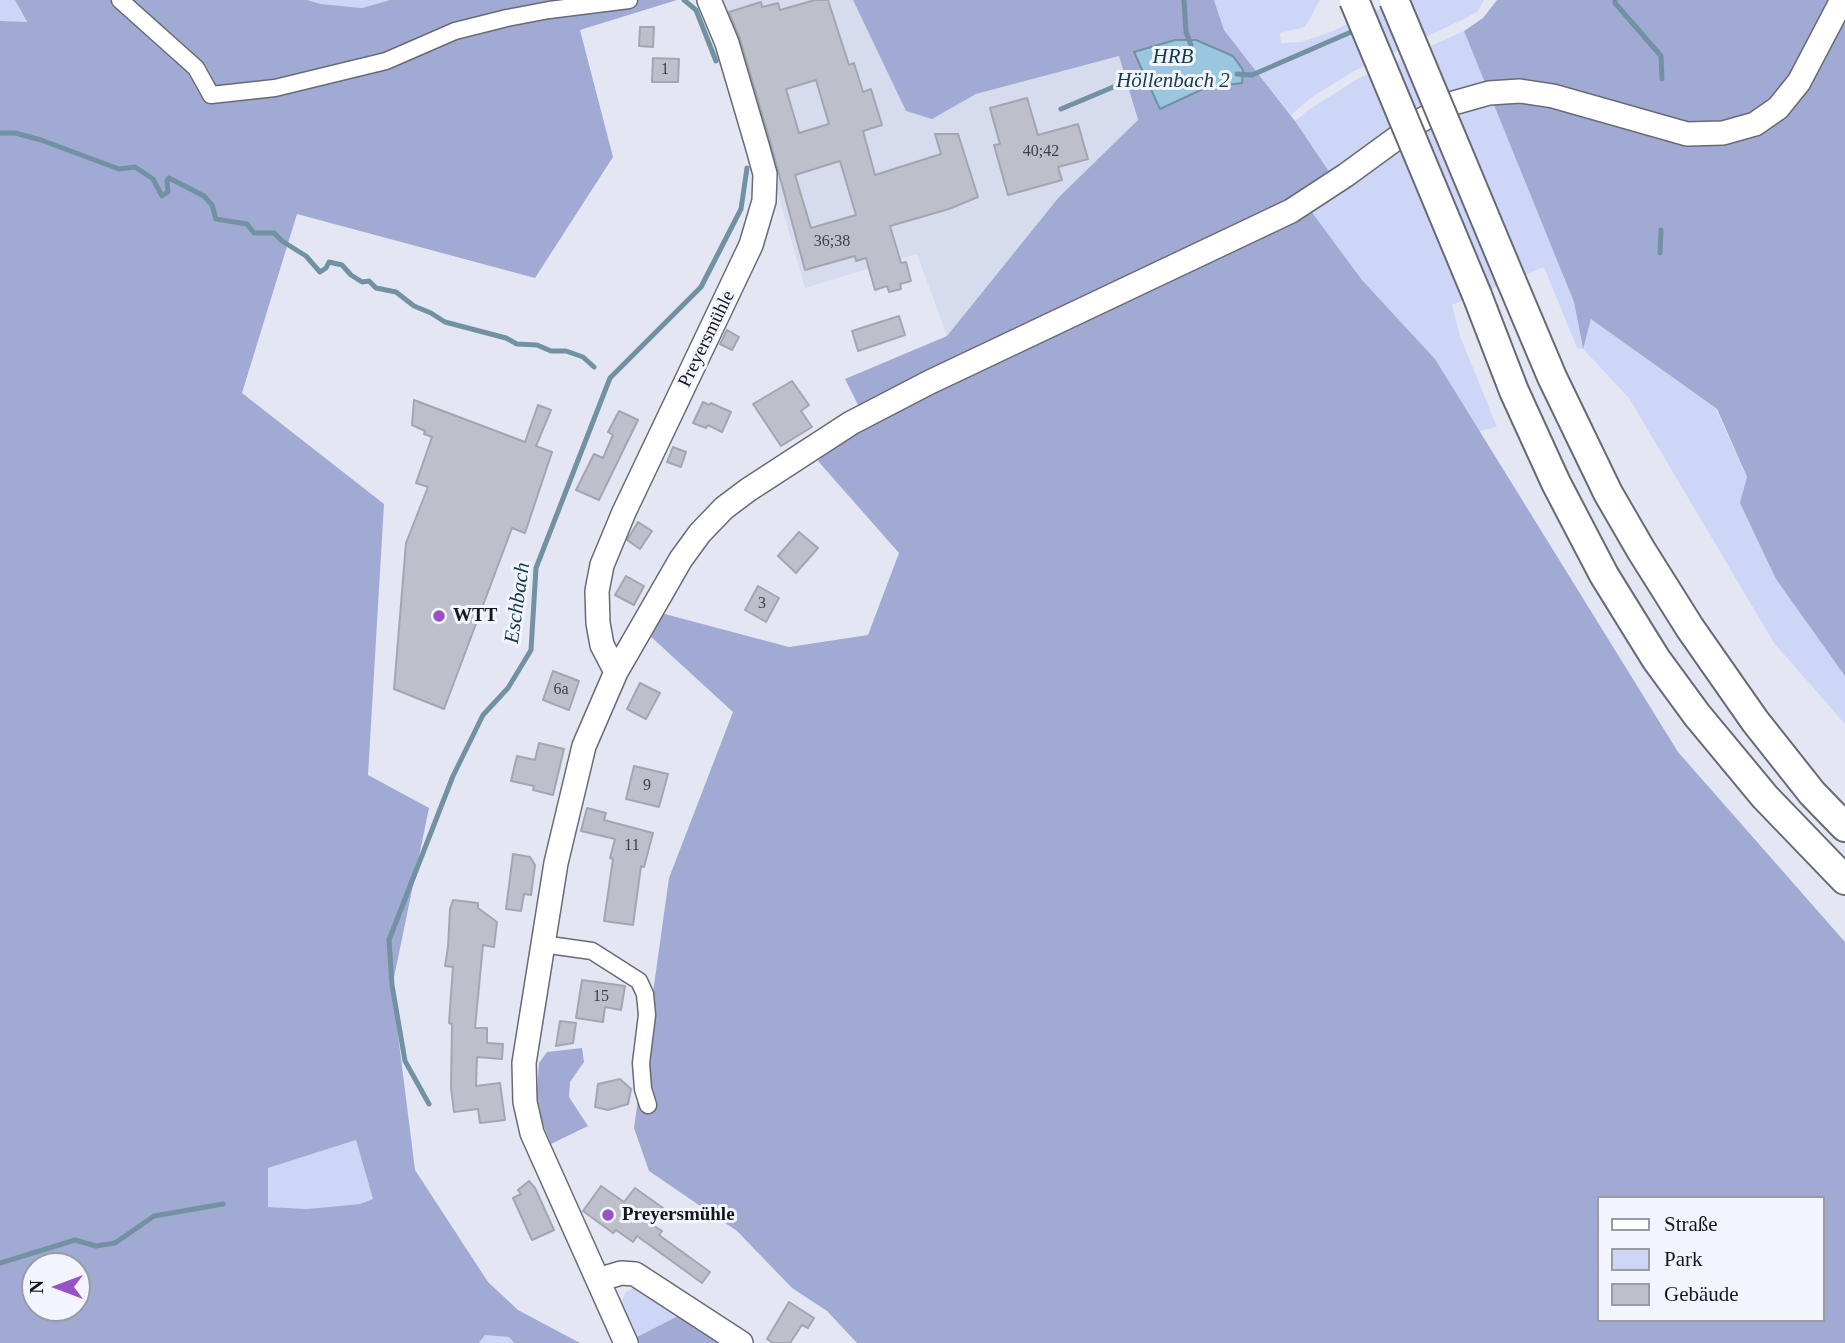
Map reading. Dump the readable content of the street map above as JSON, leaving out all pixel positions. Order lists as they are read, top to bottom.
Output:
{
  "streets": {
    "main road": ["Preyersmühle"]
  },
  "water": ["HRB Höllenbach 2", "Eschbach"],
  "places": ["WTT", "Preyersmühle"],
  "house_numbers": [
    "1",
    "40;42",
    "36;38",
    "3",
    "6a",
    "9",
    "11",
    "15"
  ],
  "legend": ["Straße", "Park", "Gebäude"],
  "north": "left"
}
